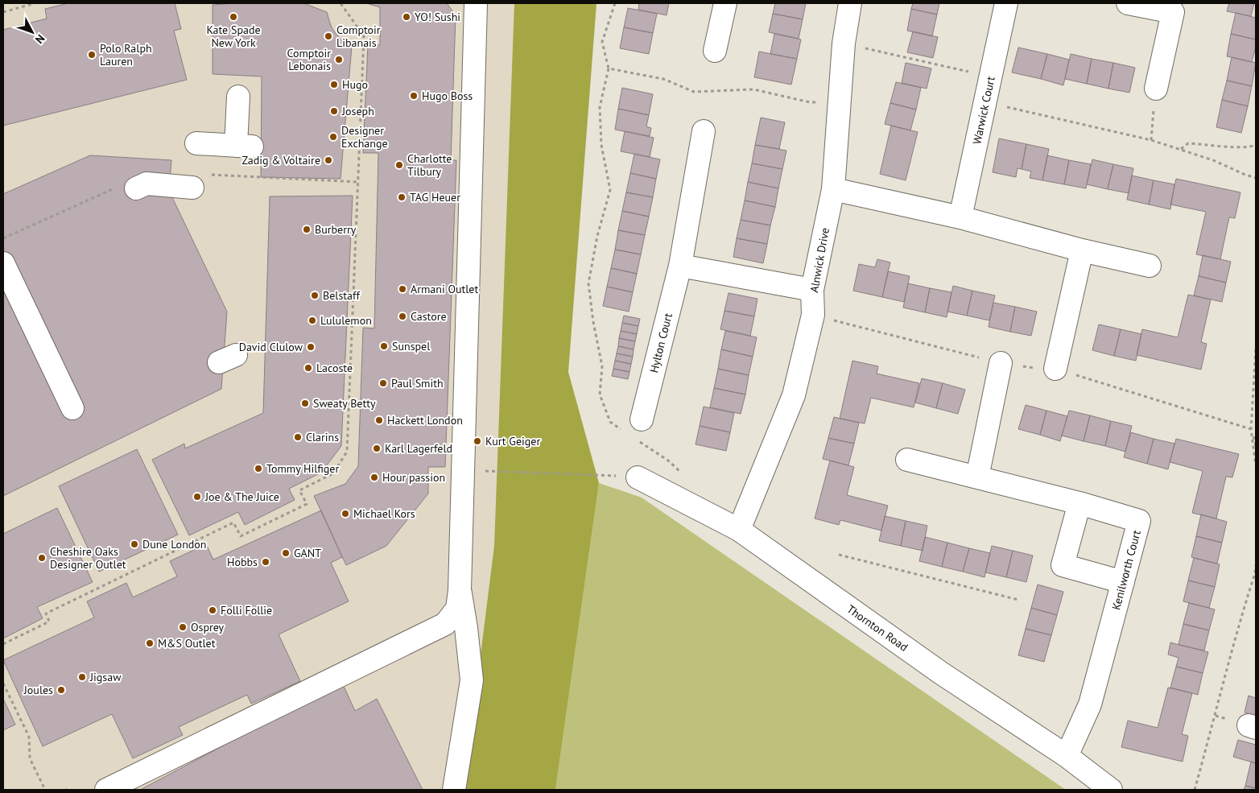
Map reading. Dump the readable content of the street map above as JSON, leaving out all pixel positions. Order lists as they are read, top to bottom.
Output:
{
  "streets": {
    "street": [
      "Warwick Court",
      "Alnwick Drive",
      "Hylton Court",
      "Kenilworth Court",
      "Thornton Road"
    ]
  },
  "crossings": [
    ["Alnwick Drive", "Thornton Road"],
    ["Kenilworth Court", "Thornton Road"]
  ],
  "places": [
    "Kate Spade New York",
    "YO! Sushi",
    "Comptoir Libanais",
    "Polo Ralph Lauren",
    "Comptoir Lebonais",
    "Hugo",
    "Hugo Boss",
    "Joseph",
    "Designer Exchange",
    "Zadig & Voltaire",
    "Charlotte Tilbury",
    "TAG Heuer",
    "Burberry",
    "Armani Outlet",
    "Belstaff",
    "Castore",
    "Lululemon",
    "Sunspel",
    "David Clulow",
    "Lacoste",
    "Paul Smith",
    "Sweaty Betty",
    "Hackett London",
    "Clarins",
    "Kurt Geiger",
    "Karl Lagerfeld",
    "Tommy Hilfiger",
    "Hour passion",
    "Joe & The Juice",
    "Michael Kors",
    "Dune London",
    "GANT",
    "Cheshire Oaks Designer Outlet",
    "Hobbs",
    "Folli Follie",
    "Osprey",
    "M&S Outlet",
    "Jigsaw",
    "Joules"
  ],
  "north": "bottom right"
}
